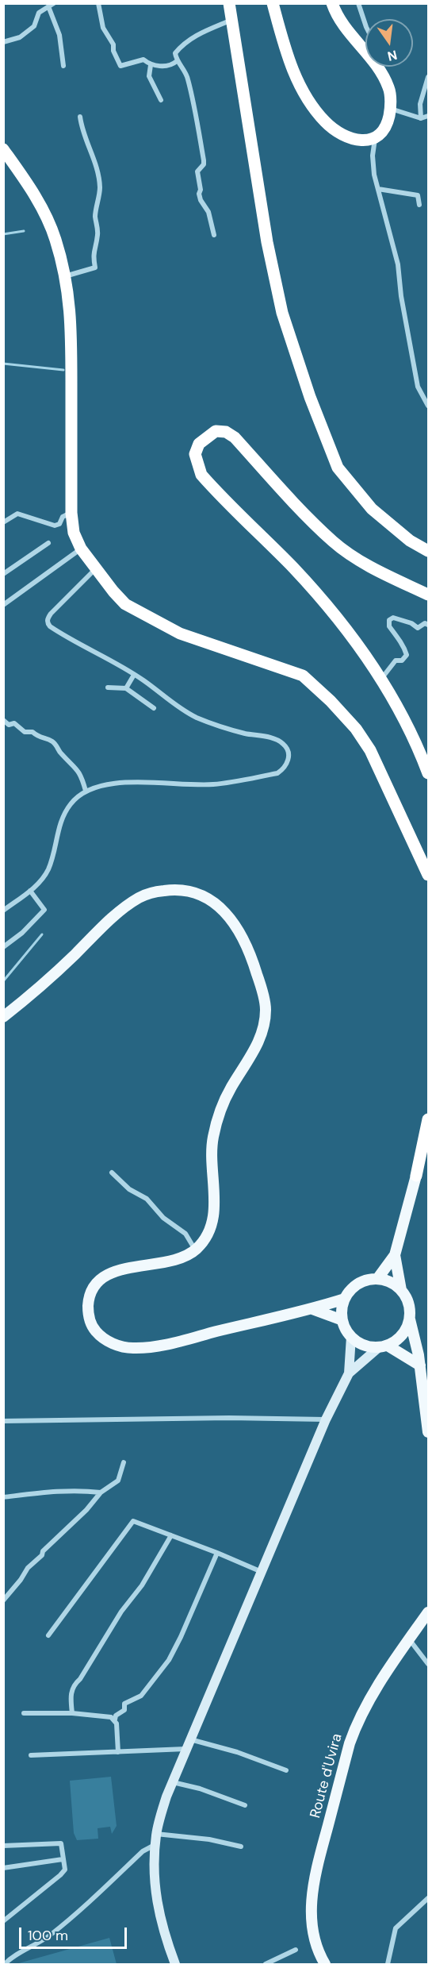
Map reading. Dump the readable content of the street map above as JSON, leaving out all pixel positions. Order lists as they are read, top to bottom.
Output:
{
  "streets": {
    "main road": ["Route d'Uvira"]
  },
  "scale_bar": "100 m",
  "north": "bottom"
}
